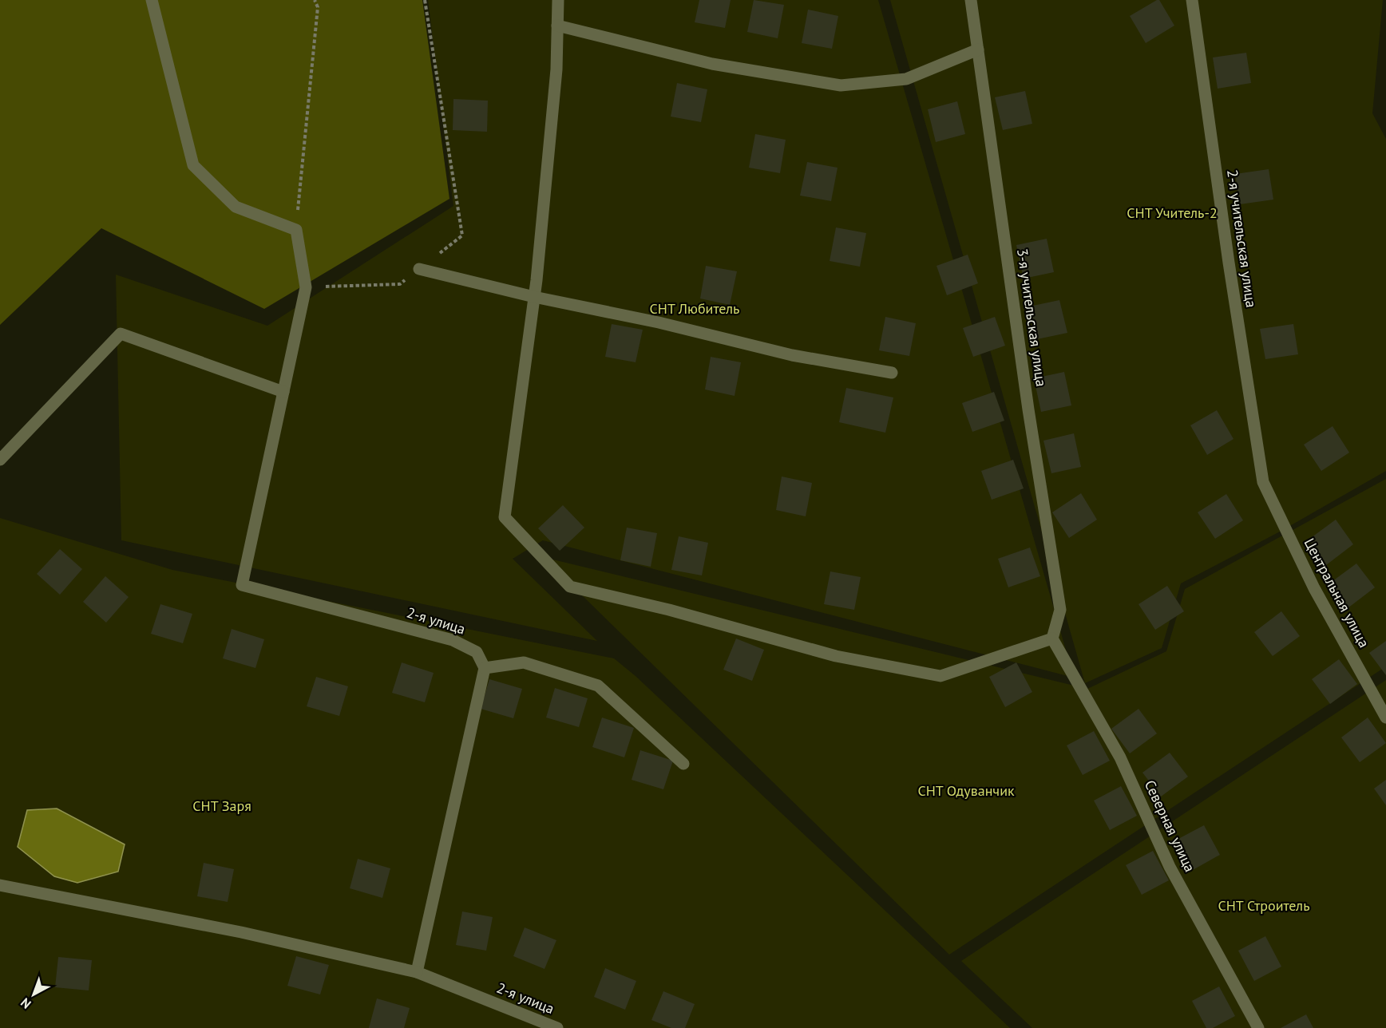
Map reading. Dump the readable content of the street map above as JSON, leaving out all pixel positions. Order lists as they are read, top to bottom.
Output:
{
  "streets": {
    "street": [
      "2-я учительская улица",
      "3-я учительская улица",
      "Центральная улица",
      "2-я улица",
      "Северная улица"
    ]
  },
  "crossings": [
    ["2-я учительская улица", "Центральная улица"],
    ["3-я учительская улица", "Северная улица"]
  ],
  "parks": [
    "СНТ Учитель-2",
    "СНТ Любитель",
    "СНТ Одуванчик",
    "СНТ Заря",
    "СНТ Строитель"
  ],
  "north": "bottom left"
}
